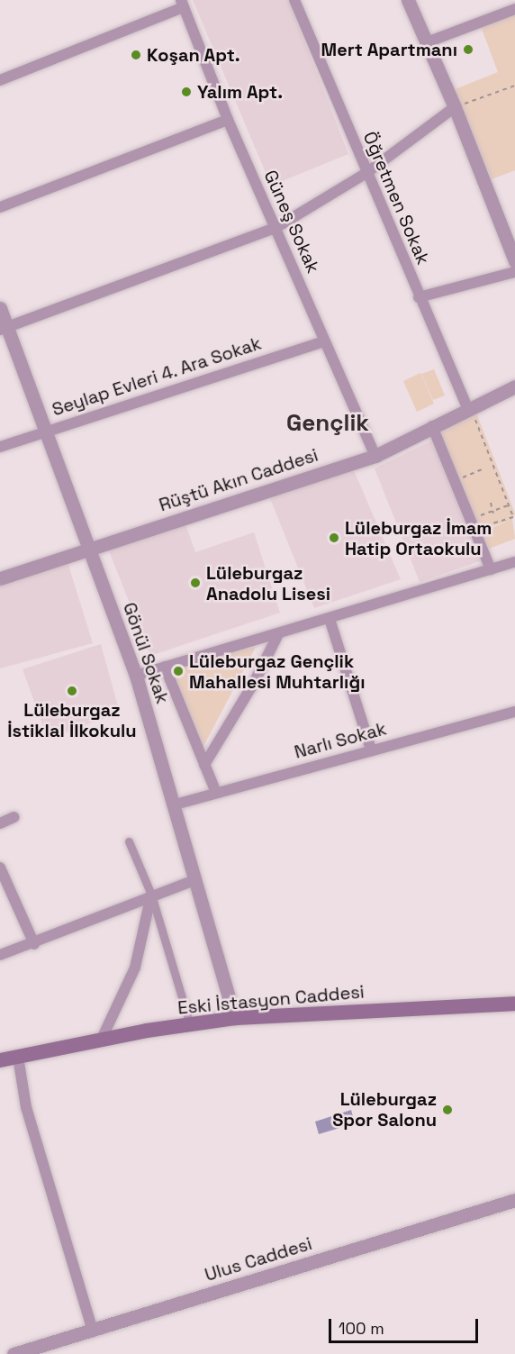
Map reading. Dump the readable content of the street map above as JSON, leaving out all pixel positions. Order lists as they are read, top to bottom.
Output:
{
  "streets": {
    "main road": ["Eski İstasyon Caddesi"],
    "street": [
      "Öğretmen Sokak",
      "Güneş Sokak",
      "Seylap Evleri 4. Ara Sokak",
      "Rüştü Akın Caddesi",
      "Gönül Sokak",
      "Narlı Sokak",
      "Ulus Caddesi"
    ]
  },
  "crossings": [
    ["Öğretmen Sokak", "Rüştü Akın Caddesi"],
    ["Güneş Sokak", "Seylap Evleri 4. Ara Sokak"],
    ["Güneş Sokak", "Rüştü Akın Caddesi"],
    ["Seylap Evleri 4. Ara Sokak", "Gönül Sokak"],
    ["Rüştü Akın Caddesi", "Gönül Sokak"],
    ["Gönül Sokak", "Narlı Sokak"],
    ["Gönül Sokak", "Eski İstasyon Caddesi"]
  ],
  "districts": ["Gençlik"],
  "places": [
    "Mert Apartmanı",
    "Koşan Apt.",
    "Yalım Apt.",
    "Lüleburgaz İmam Hatip Ortaokulu",
    "Lüleburgaz Anadolu Lisesi",
    "Lüleburgaz Gençlik Mahallesi Muhtarlığı",
    "Lüleburgaz İstiklal İlkokulu",
    "Lüleburgaz Spor Salonu"
  ],
  "scale_bar": "100 m"
}
